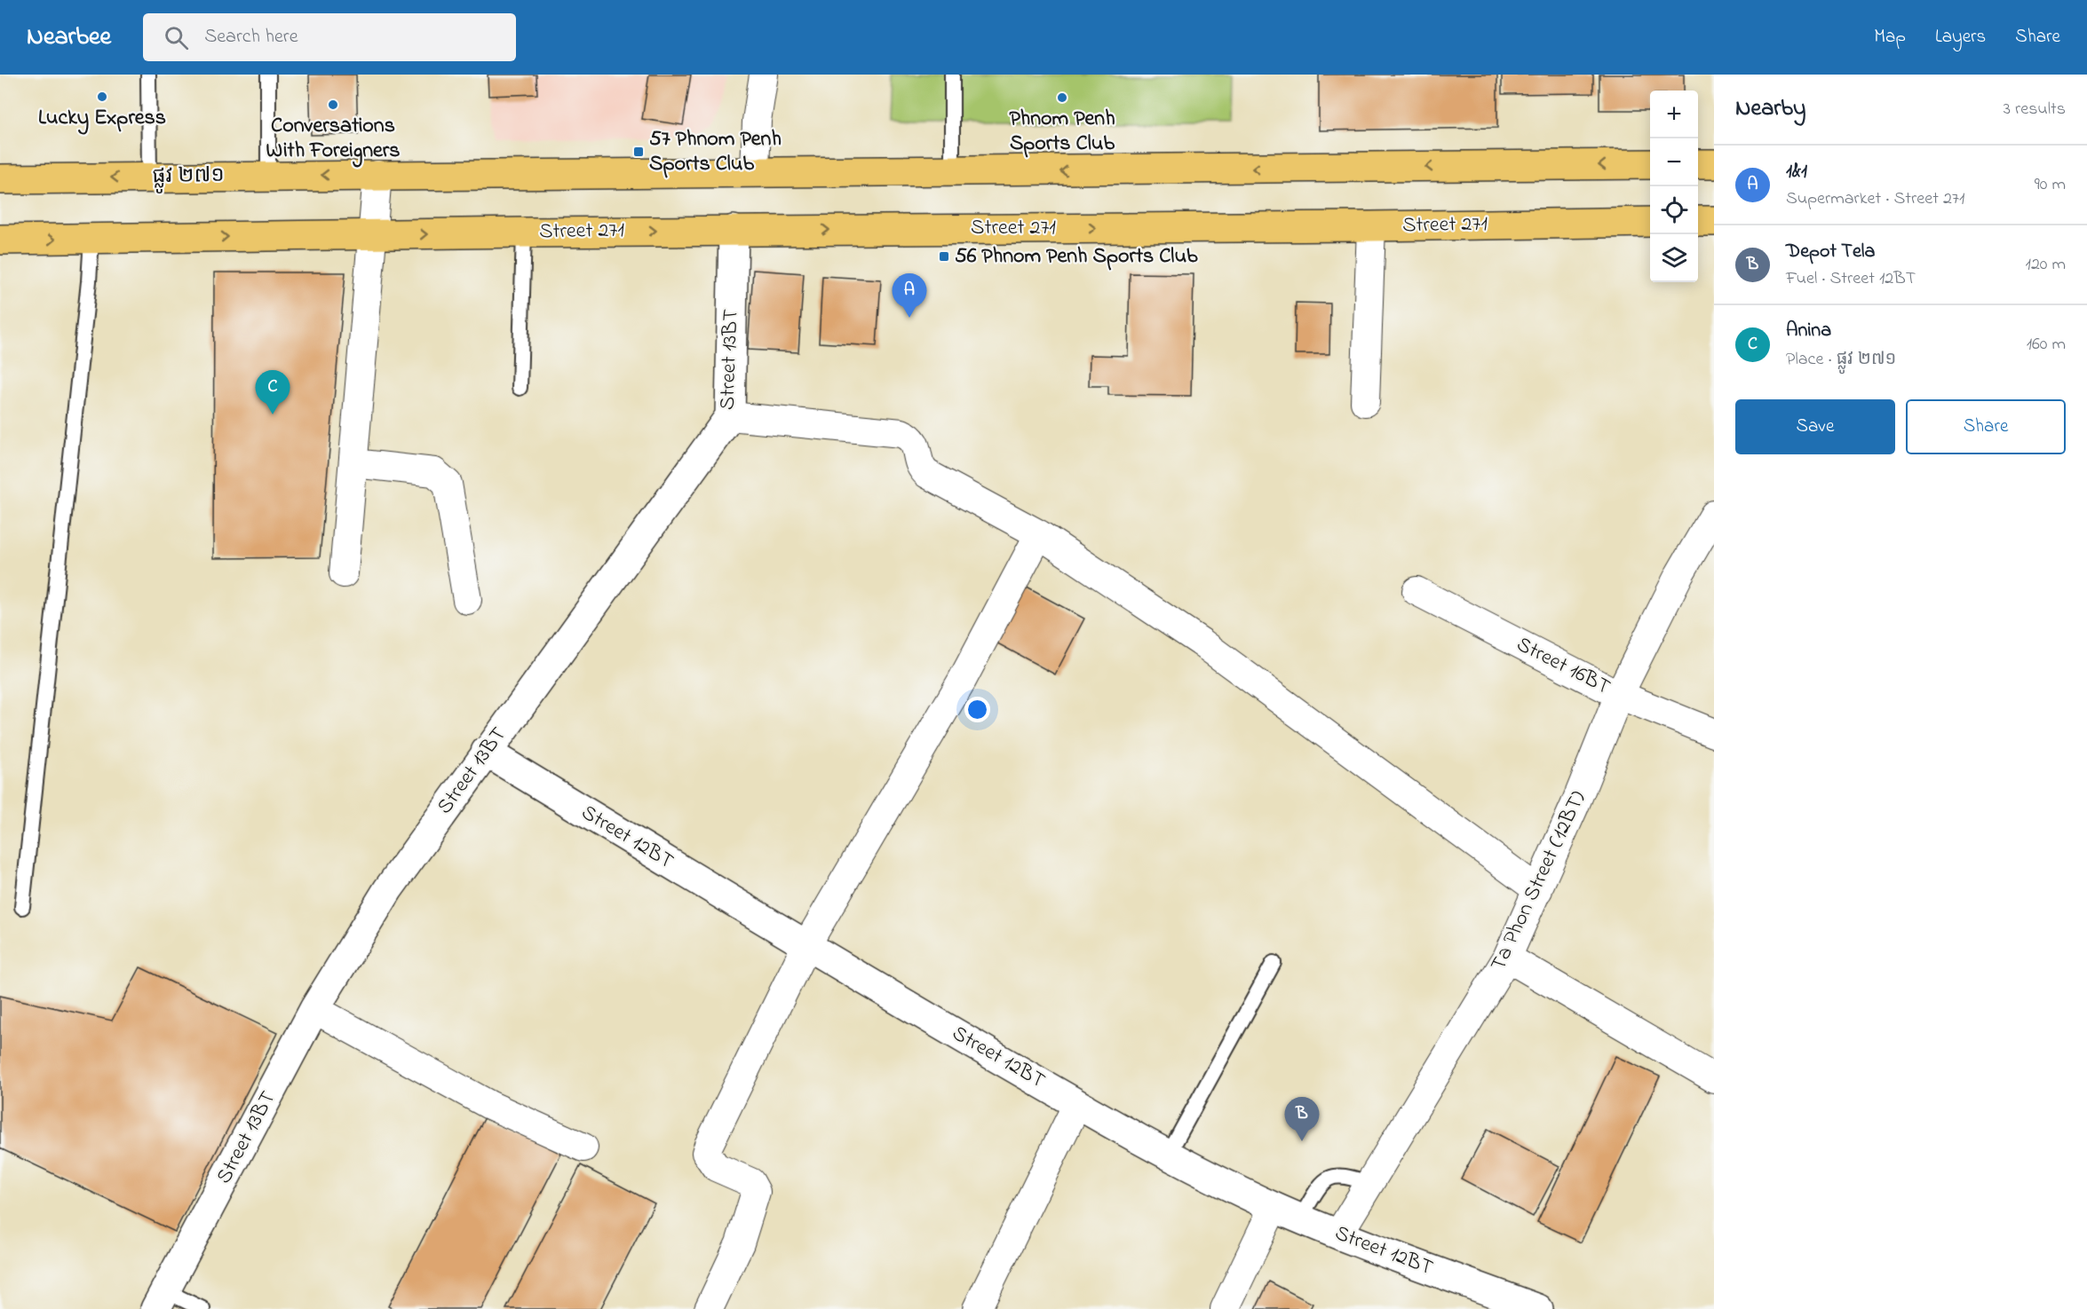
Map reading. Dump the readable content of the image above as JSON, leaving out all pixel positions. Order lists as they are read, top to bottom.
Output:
{
  "streets": {
    "main road": ["ផ្លូវ ២៧១", "Street 271"],
    "street": [
      "Street 13BT",
      "Street 16BT",
      "Street 12BT",
      "Ta Phon Street (12BT)"
    ]
  },
  "crossings": [
    ["Street 271", "Street 13BT"],
    ["Street 13BT", "Street 12BT"],
    ["Street 16BT", "Ta Phon Street (12BT)"],
    ["Street 12BT", "Ta Phon Street (12BT)"]
  ],
  "places": {
    "other": ["Lucky Express", "Phnom Penh Sports Club", "Conversations With Foreigners"],
    "transit": ["57 Phnom Penh Sports Club", "56 Phnom Penh Sports Club"]
  },
  "page": {
    "header": "Nearbee",
    "search": "Search here",
    "nav": ["Map", "Layers", "Share"],
    "heading": ["Nearby", "3 results"],
    "map_buttons": ["+", "−"],
    "list": [
      {
        "mark": "A",
        "name": "1&1",
        "note": "Supermarket · Street 271",
        "value": "90 m"
      },
      {
        "mark": "B",
        "name": "Depot Tela",
        "note": "Fuel · Street 12BT",
        "value": "120 m"
      },
      {
        "mark": "C",
        "name": "Anina",
        "note": "Place · ផ្លូវ ២៧១",
        "value": "160 m"
      }
    ],
    "pins": ["A", "C", "B"],
    "buttons": ["Save", "Share"]
  }
}
